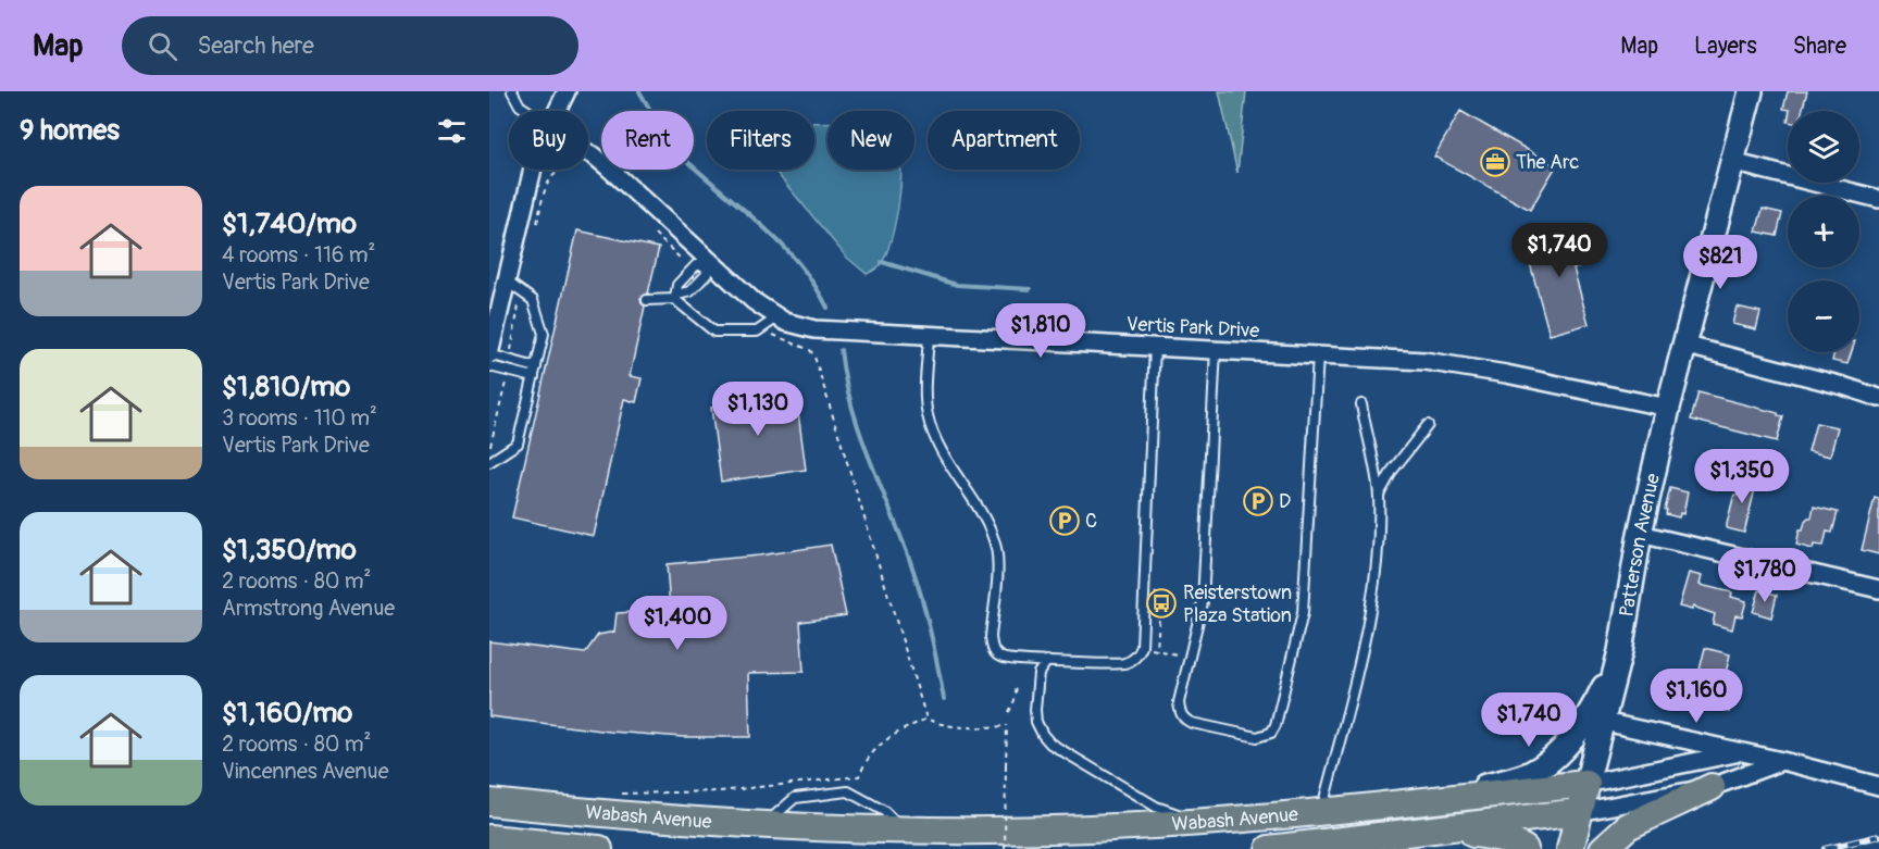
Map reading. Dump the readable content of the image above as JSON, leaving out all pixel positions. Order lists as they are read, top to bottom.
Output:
{
  "streets": {
    "main road": ["Patterson Avenue", "Wabash Avenue"],
    "street": ["Vertis Park Drive"]
  },
  "crossings": [
    ["Vertis Park Drive", "Patterson Avenue"],
    ["Patterson Avenue", "Wabash Avenue"]
  ],
  "places": {
    "office": ["The Arc"],
    "parking": ["D", "C"],
    "bus stop": ["Reisterstown Plaza Station"]
  },
  "page": {
    "header": "Map",
    "search": "Search here",
    "nav": ["Map", "Layers", "Share"],
    "heading": "9 homes",
    "map_buttons": ["+", "−"],
    "chip": [
      "Buy",
      "Rent",
      "Filters",
      "New",
      "Apartment"
    ],
    "list": [
      {
        "name": "$1,740/mo",
        "note": "4 rooms · 116 m² · Vertis Park Drive"
      },
      {
        "name": "$1,810/mo",
        "note": "3 rooms · 110 m² · Vertis Park Drive"
      },
      {
        "name": "$1,350/mo",
        "note": "2 rooms · 80 m² · Armstrong Avenue"
      },
      {
        "name": "$1,160/mo",
        "note": "2 rooms · 80 m² · Vincennes Avenue"
      }
    ],
    "price": [
      "$1,740",
      "$821",
      "$1,810",
      "$1,130",
      "$1,350",
      "$1,780",
      "$1,400",
      "$1,160",
      "$1,740"
    ]
  }
}
